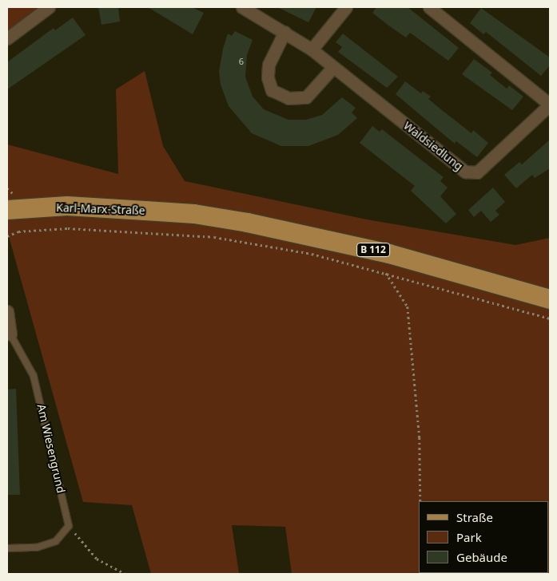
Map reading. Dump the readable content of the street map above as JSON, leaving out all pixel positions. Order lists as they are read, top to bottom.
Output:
{
  "streets": {
    "main road": ["Karl-Marx-Straße", "B 112"],
    "street": ["Waldsiedlung", "Am Wiesengrund"]
  },
  "house_numbers": ["6"],
  "legend": ["Straße", "Park", "Gebäude"]
}
